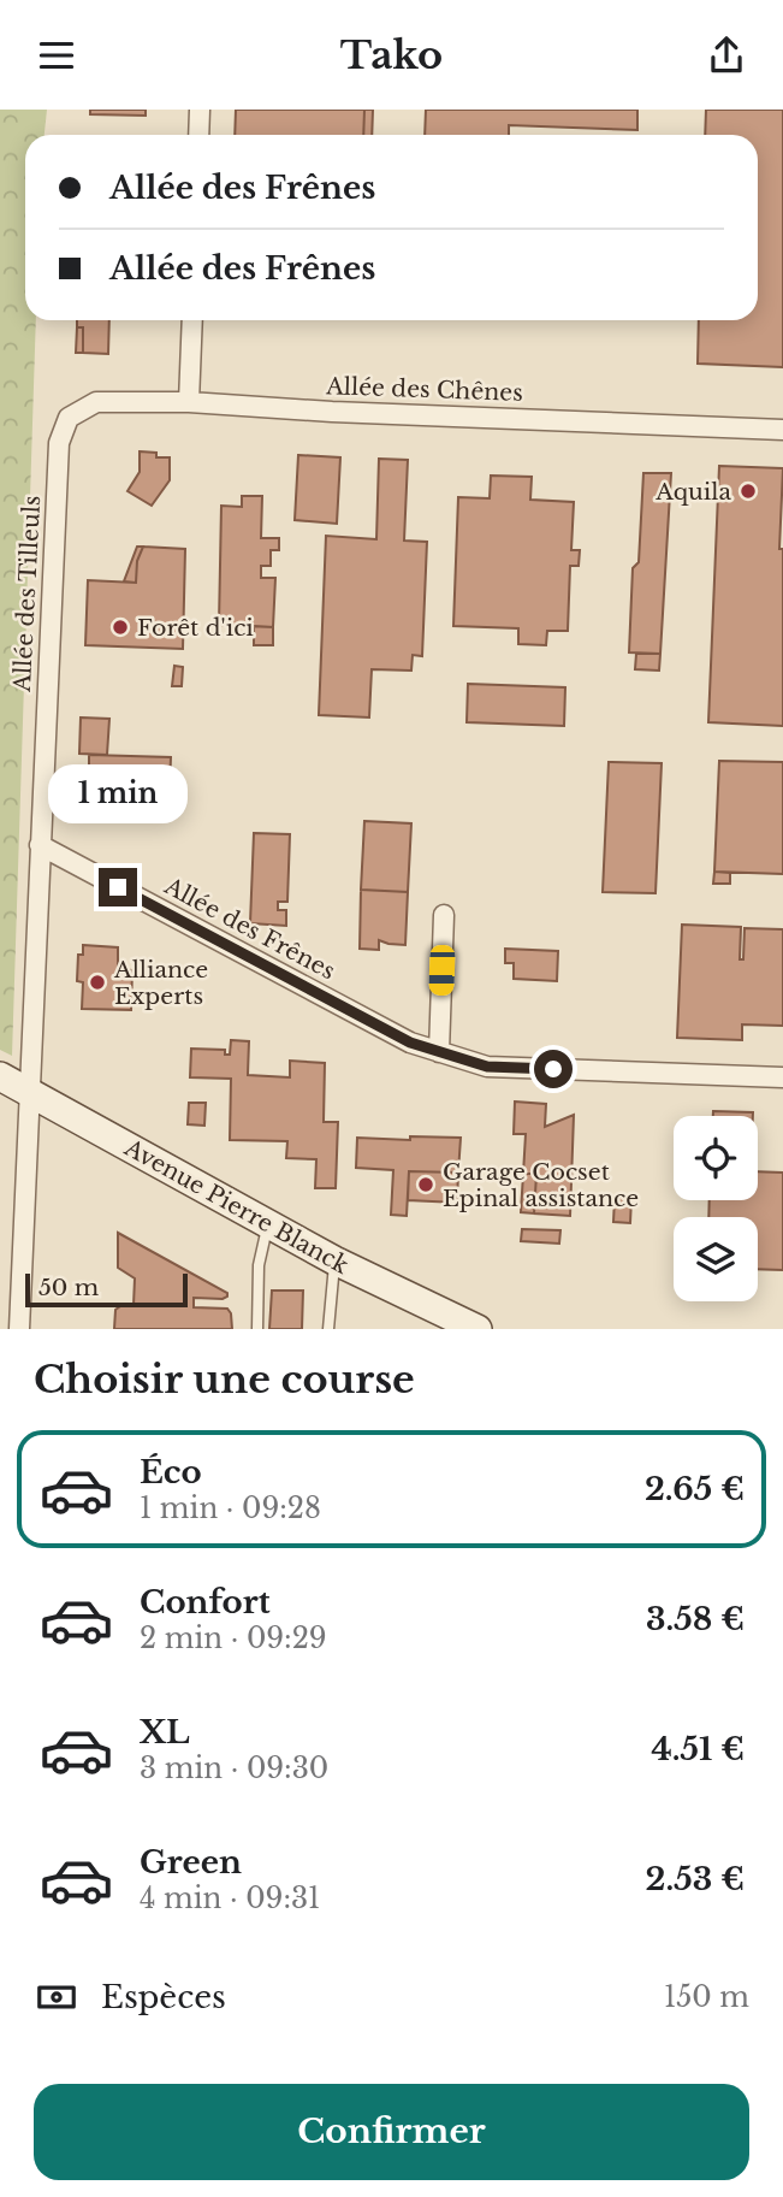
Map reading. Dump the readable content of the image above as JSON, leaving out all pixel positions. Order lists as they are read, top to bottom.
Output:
{
  "streets": {
    "street": [
      "Allée des Chênes",
      "Allée des Tilleuls",
      "Allée des Frênes",
      "Avenue Pierre Blanck"
    ]
  },
  "crossings": [
    ["Allée des Chênes", "Allée des Tilleuls"],
    ["Allée des Tilleuls", "Allée des Frênes"],
    ["Allée des Tilleuls", "Avenue Pierre Blanck"]
  ],
  "places": [
    "Aquila",
    "Forêt d'ici",
    "Alliance Experts",
    "Garage Cocset Epinal assistance"
  ],
  "scale_bar": "50 m",
  "page": {
    "header": "Tako",
    "banner": ["Allée des Frênes", "Allée des Frênes"],
    "bubble": "1 min",
    "scale": "50 m",
    "heading": "Choisir une course",
    "list": [
      {
        "name": "Éco",
        "note": "1 min · 09:28",
        "value": "2.65 €"
      },
      {
        "name": "Confort",
        "note": "2 min · 09:29",
        "value": "3.58 €"
      },
      {
        "name": "XL",
        "note": "3 min · 09:30",
        "value": "4.51 €"
      },
      {
        "name": "Green",
        "note": "4 min · 09:31",
        "value": "2.53 €"
      }
    ],
    "pay": ["Espèces", "150 m"],
    "buttons": "Confirmer"
  }
}
